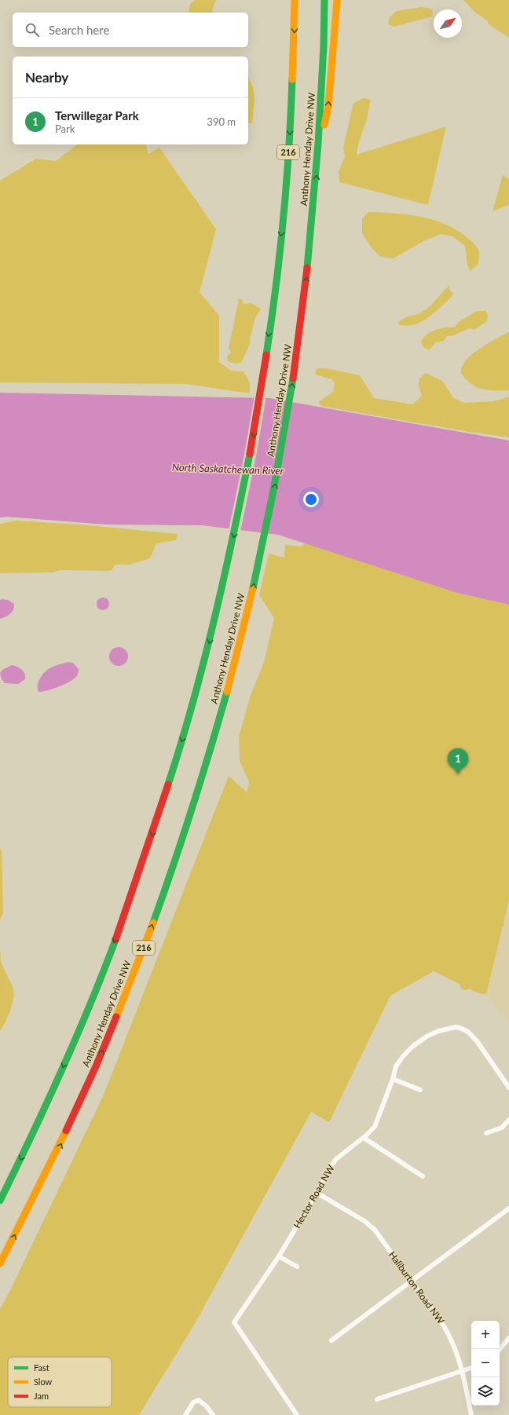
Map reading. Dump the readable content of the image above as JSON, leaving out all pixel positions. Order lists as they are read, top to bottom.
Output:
{
  "streets": {
    "highway": ["Anthony Henday Drive NW", "216"],
    "street": ["Hector Road NW", "Haliburton Road NW"]
  },
  "crossings": [
    ["Hector Road NW", "Haliburton Road NW"]
  ],
  "water": ["North Saskatchewan River"],
  "legend": ["Fast", "Slow", "Jam"],
  "north": "top right",
  "page": {
    "search": "Search here",
    "heading": "Nearby",
    "list": [
      {
        "mark": "1",
        "name": "Terwillegar Park",
        "note": "Park",
        "value": "390 m"
      }
    ],
    "pins": "1",
    "map_buttons": ["+", "−"]
  }
}
